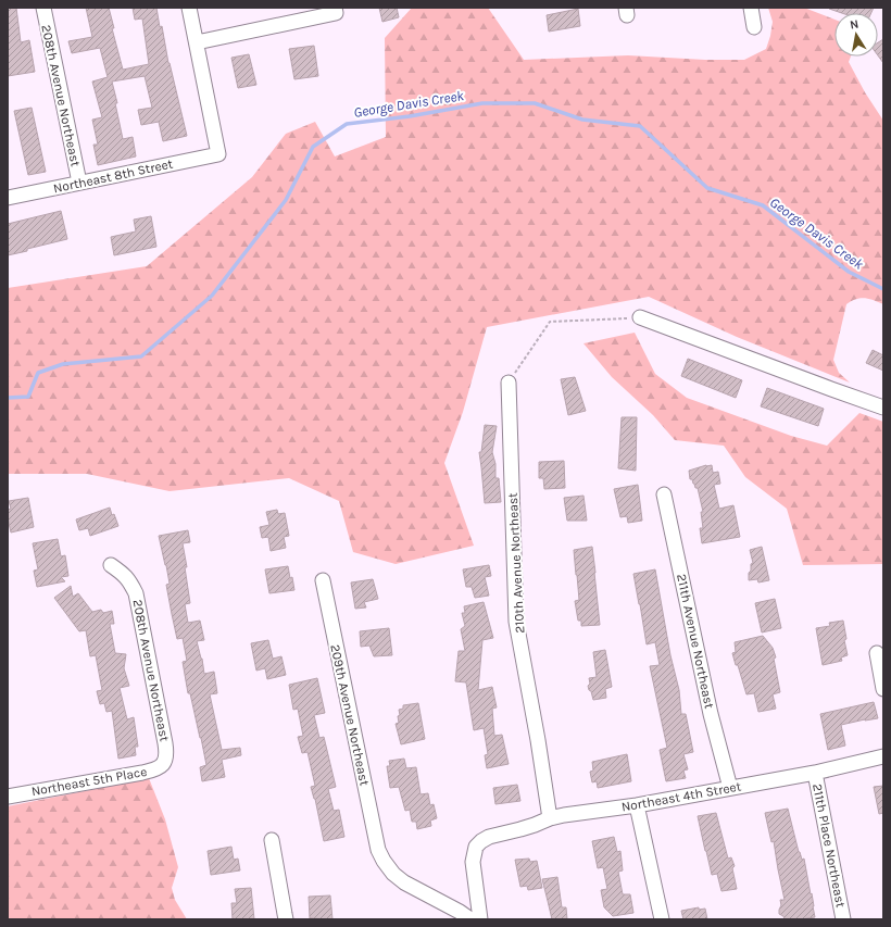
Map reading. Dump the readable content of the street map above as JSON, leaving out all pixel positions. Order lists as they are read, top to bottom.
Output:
{
  "streets": {
    "street": [
      "208th Avenue Northeast",
      "Northeast 8th Street",
      "210th Avenue Northeast",
      "211th Avenue Northeast",
      "209th Avenue Northeast",
      "Northeast 5th Place",
      "Northeast 4th Street",
      "211th Place Northeast"
    ]
  },
  "crossings": [
    ["208th Avenue Northeast", "Northeast 8th Street"],
    ["208th Avenue Northeast", "Northeast 5th Place"],
    ["210th Avenue Northeast", "Northeast 4th Street"],
    ["211th Avenue Northeast", "Northeast 4th Street"],
    ["Northeast 4th Street", "211th Place Northeast"]
  ],
  "water": ["George Davis Creek"],
  "north": "top"
}
